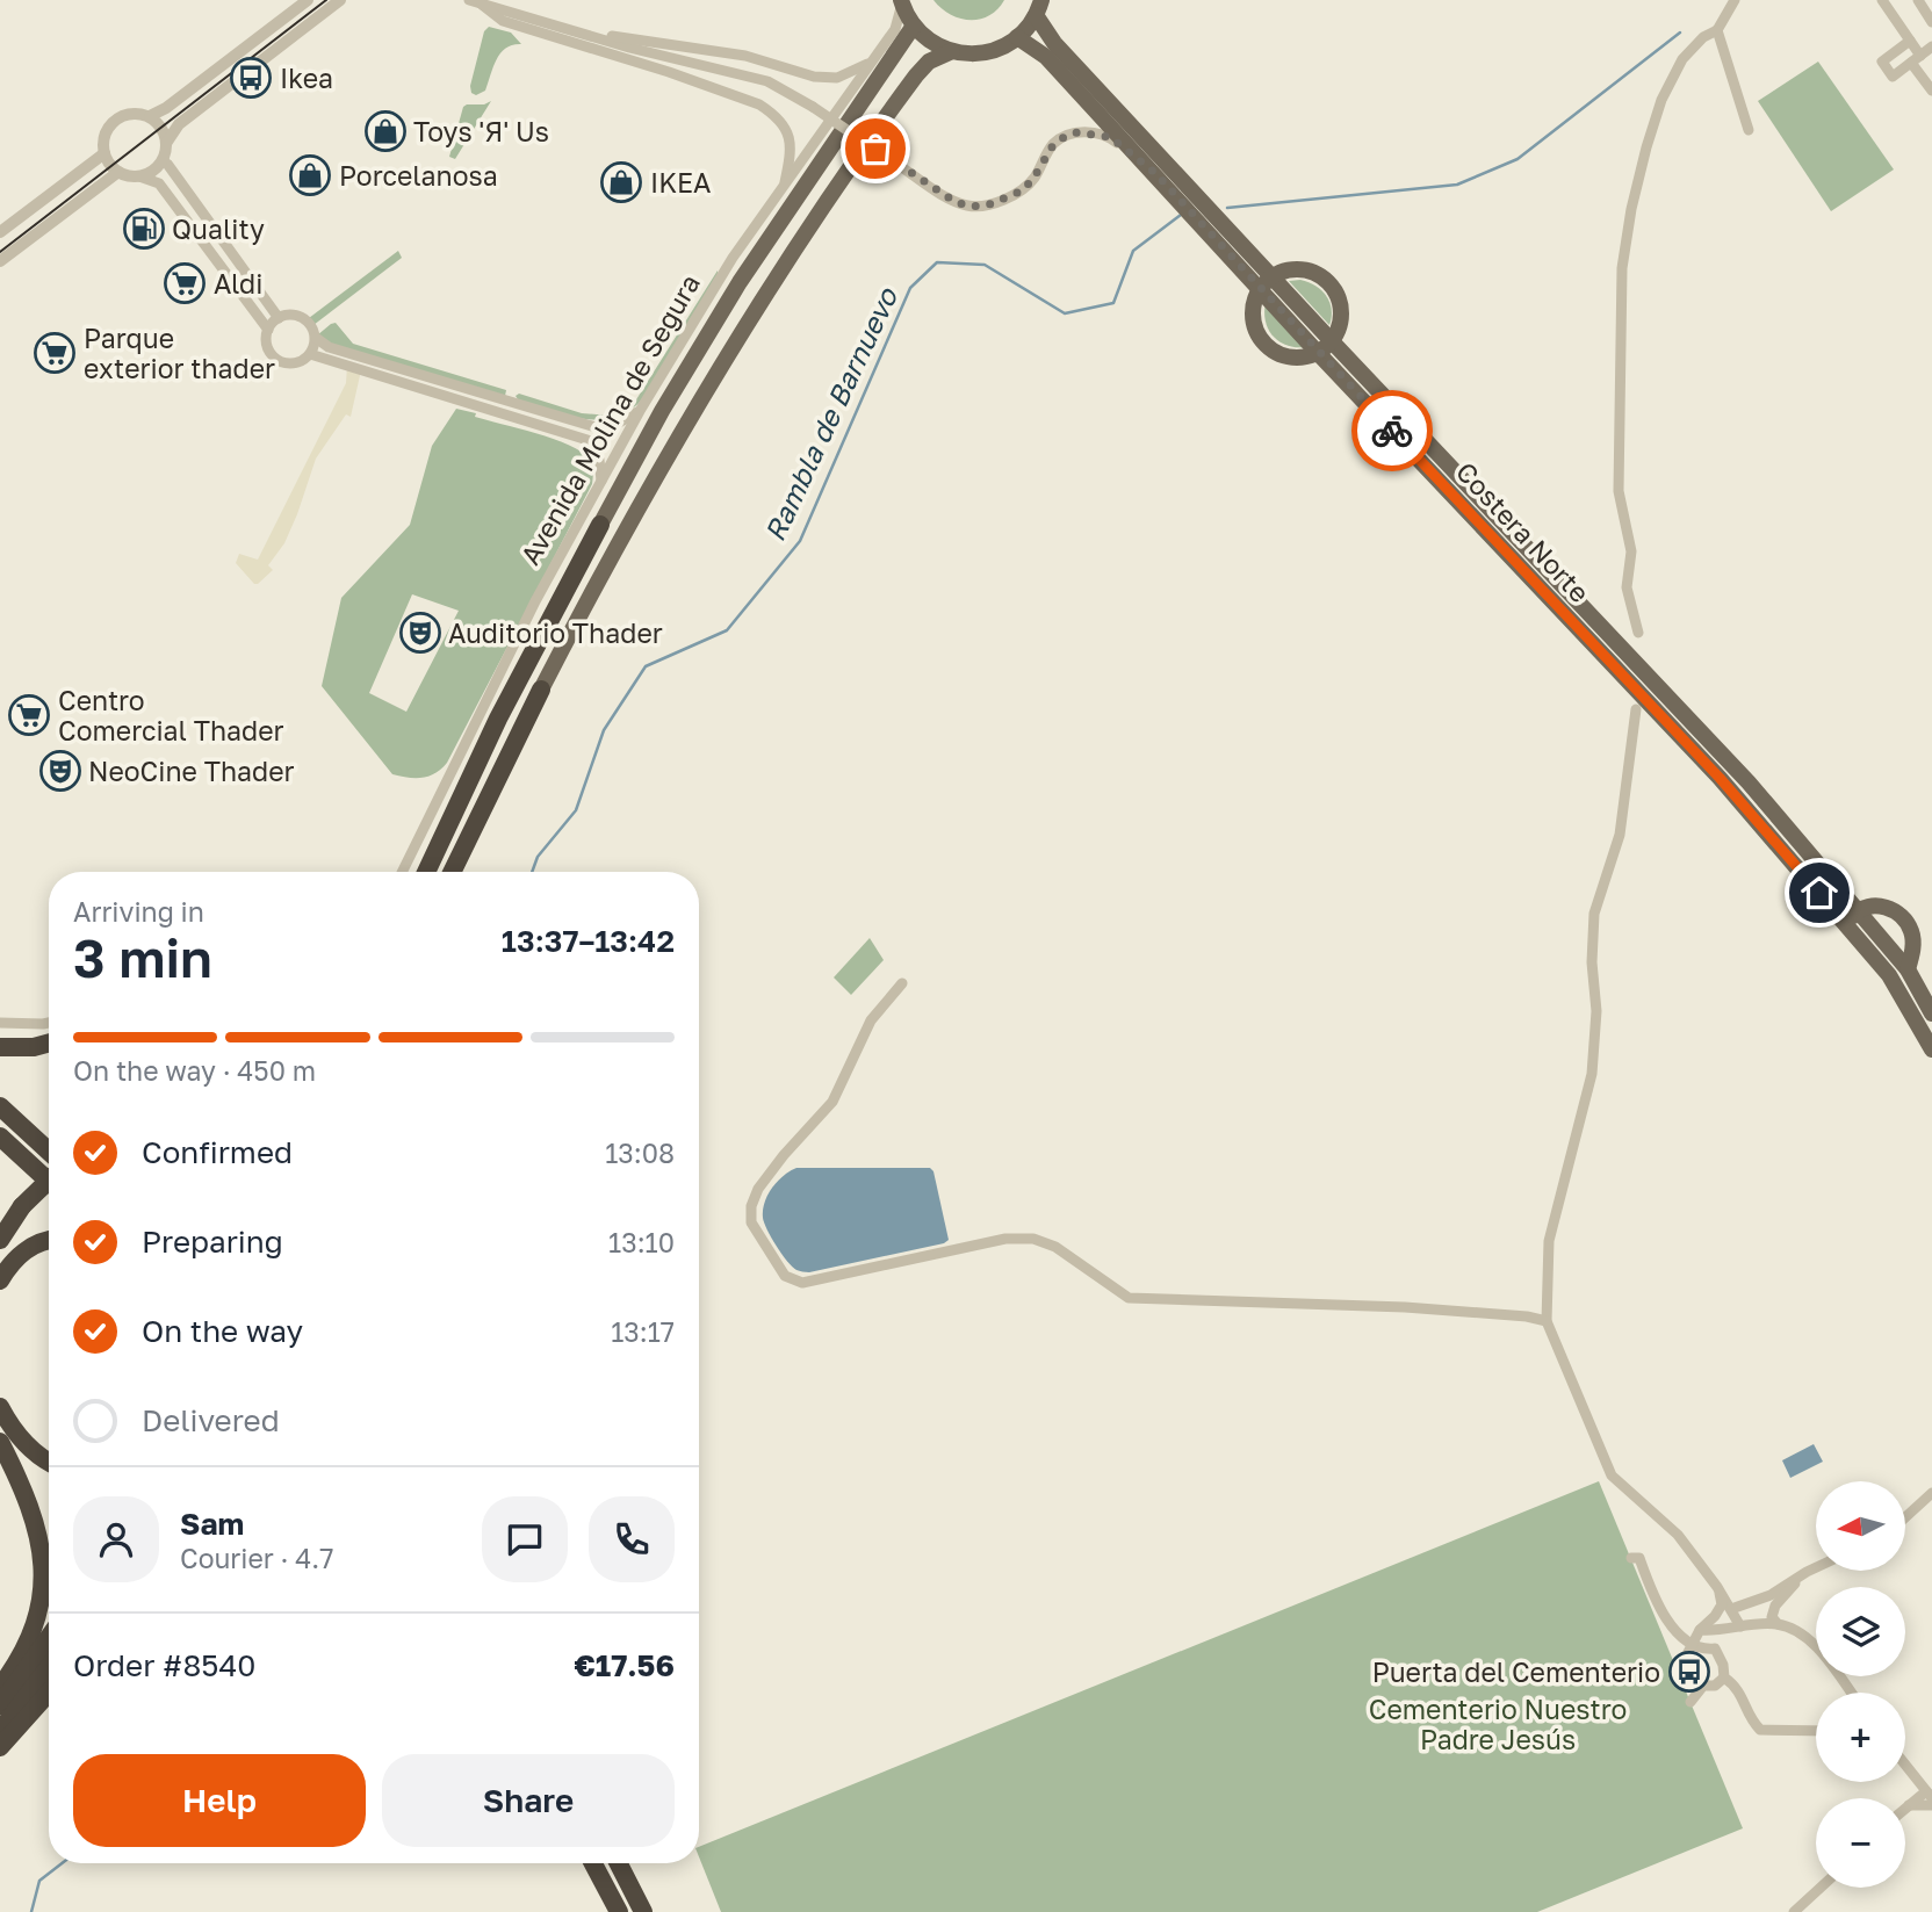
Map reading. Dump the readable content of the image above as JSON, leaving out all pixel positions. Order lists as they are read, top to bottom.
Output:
{
  "streets": {
    "main road": ["Avenida Molina de Segura", "Costera Norte"]
  },
  "water": ["Rambla de Barnuevo"],
  "parks": ["Cementerio Nuestro Padre Jesús"],
  "places": {
    "bus stop": ["Ikea", "Puerta del Cementerio"],
    "shop": ["Toys 'Я' Us", "Porcelanosa", "IKEA"],
    "fuel station": ["Quality"],
    "supermarket": ["Aldi", "Parque exterior thader", "Centro Comercial Thader"],
    "theatre": ["Auditorio Thader", "NeoCine Thader"]
  },
  "north": "left",
  "page": {
    "heading": ["3 min", "Arriving in", "13:37–13:42"],
    "panel": [
      "Sam",
      "Courier · 4.7",
      "Order #8540",
      "€17.56"
    ],
    "bar": "On the way · 450 m",
    "list": [
      ["Confirmed", "13:08"],
      ["Preparing", "13:10"],
      ["On the way", "13:17"],
      "Delivered"
    ],
    "map_buttons": ["+", "−"],
    "buttons": ["Help", "Share"]
  }
}
